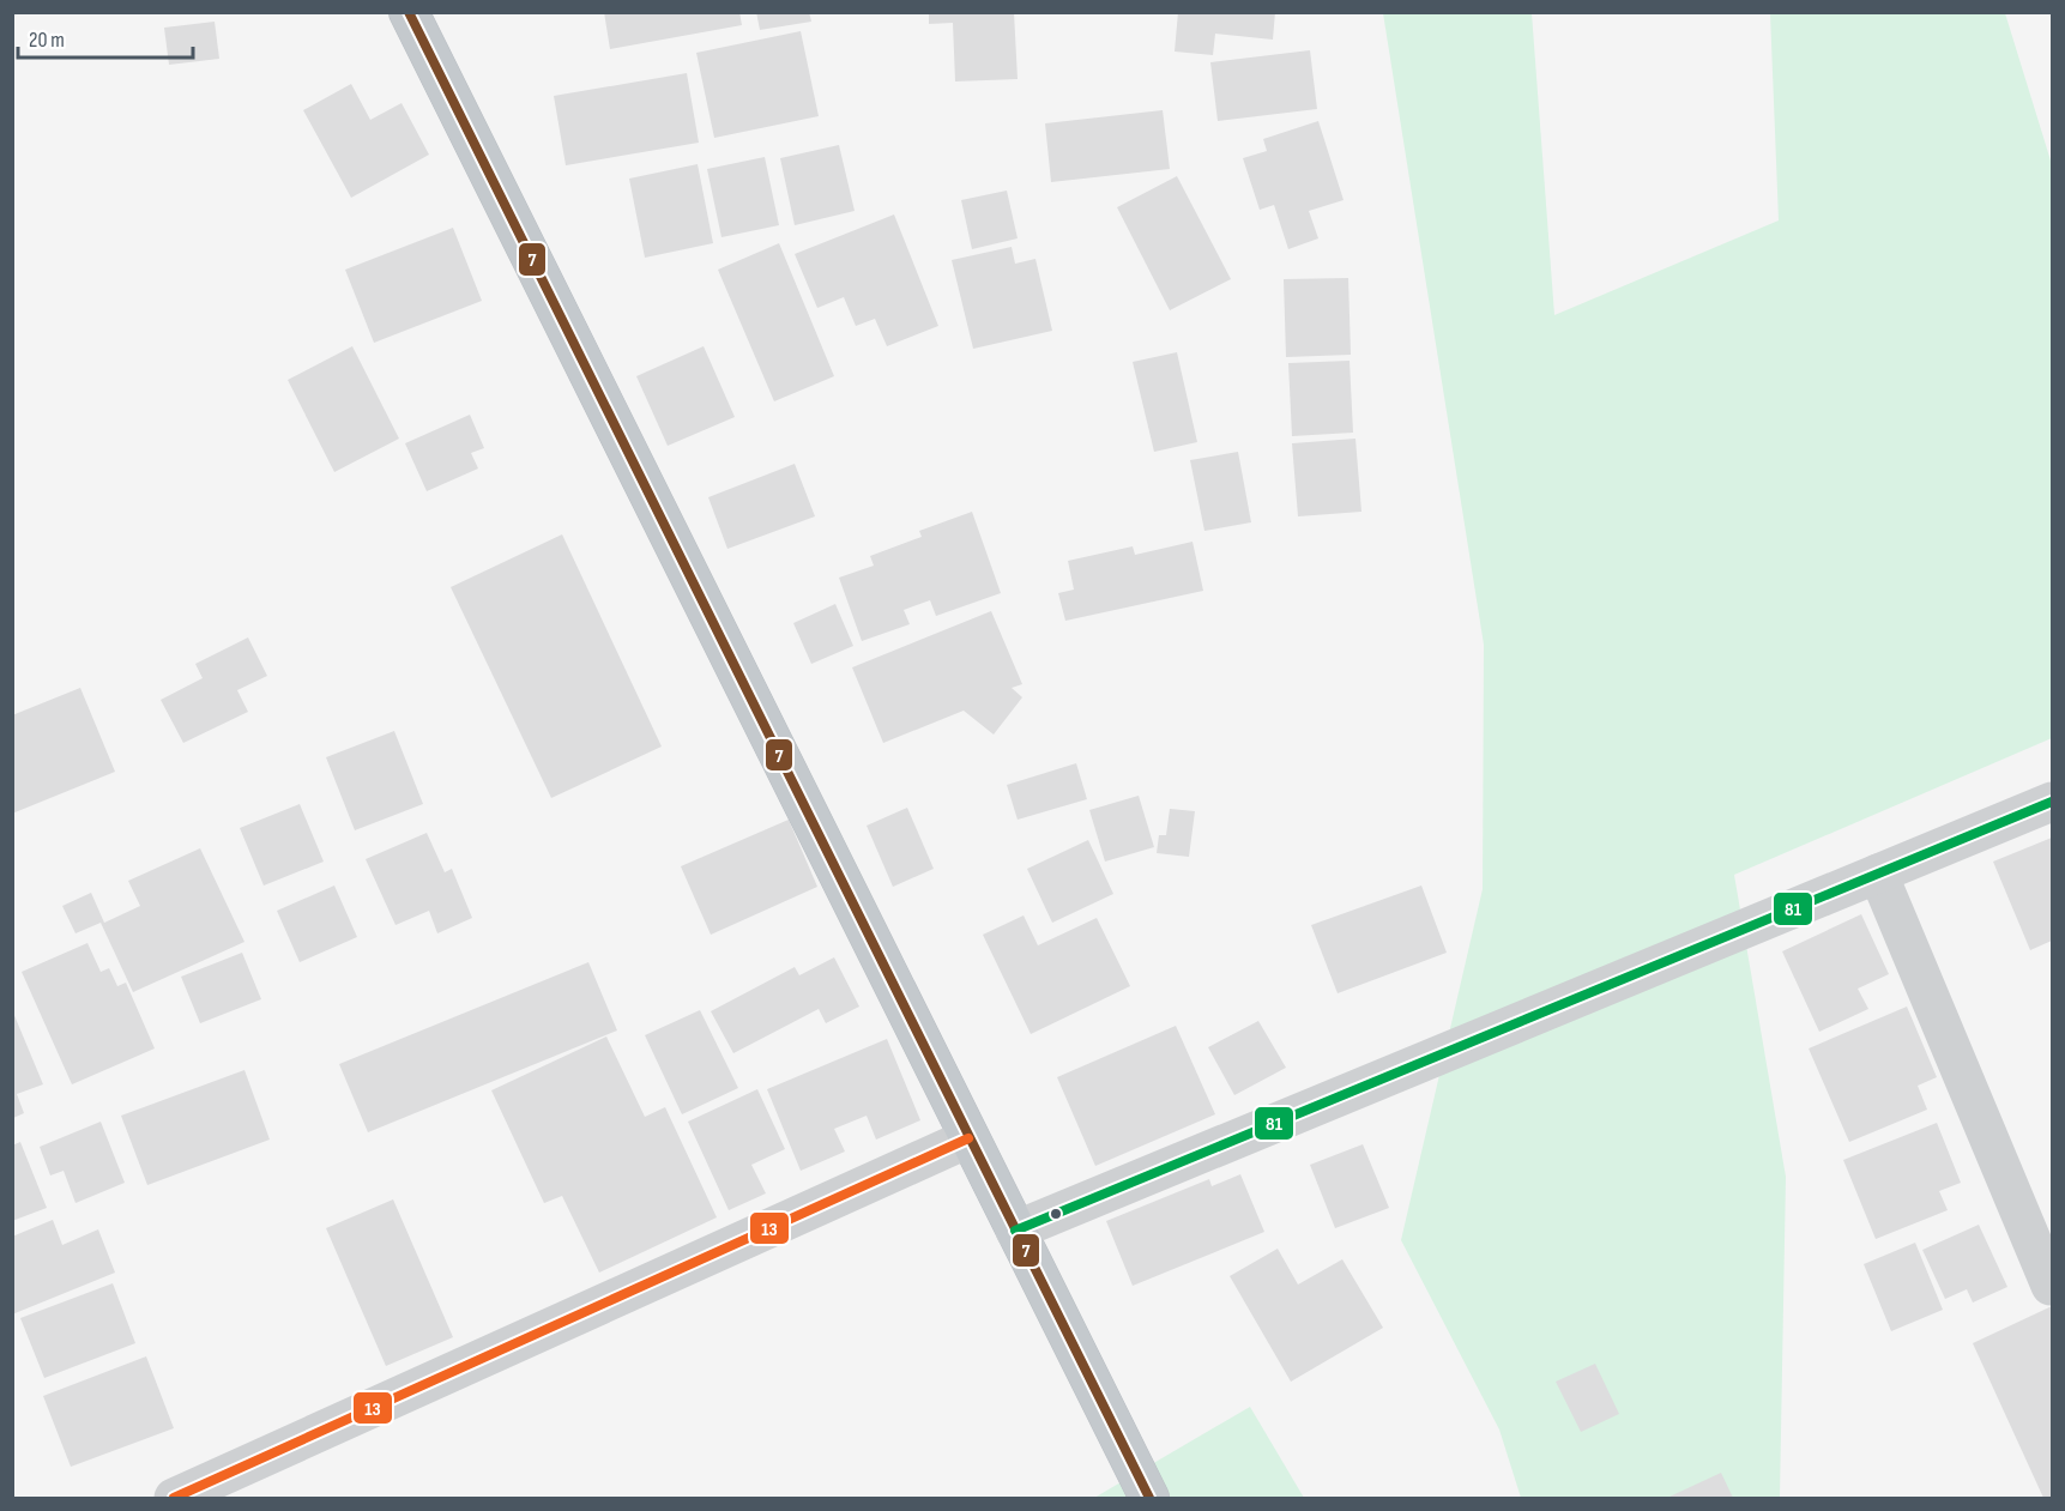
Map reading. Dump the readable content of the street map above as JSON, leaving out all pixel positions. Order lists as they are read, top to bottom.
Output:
{
  "lines": ["transit line 7", "transit line 81", "transit line 13"],
  "scale_bar": "20 m"
}
